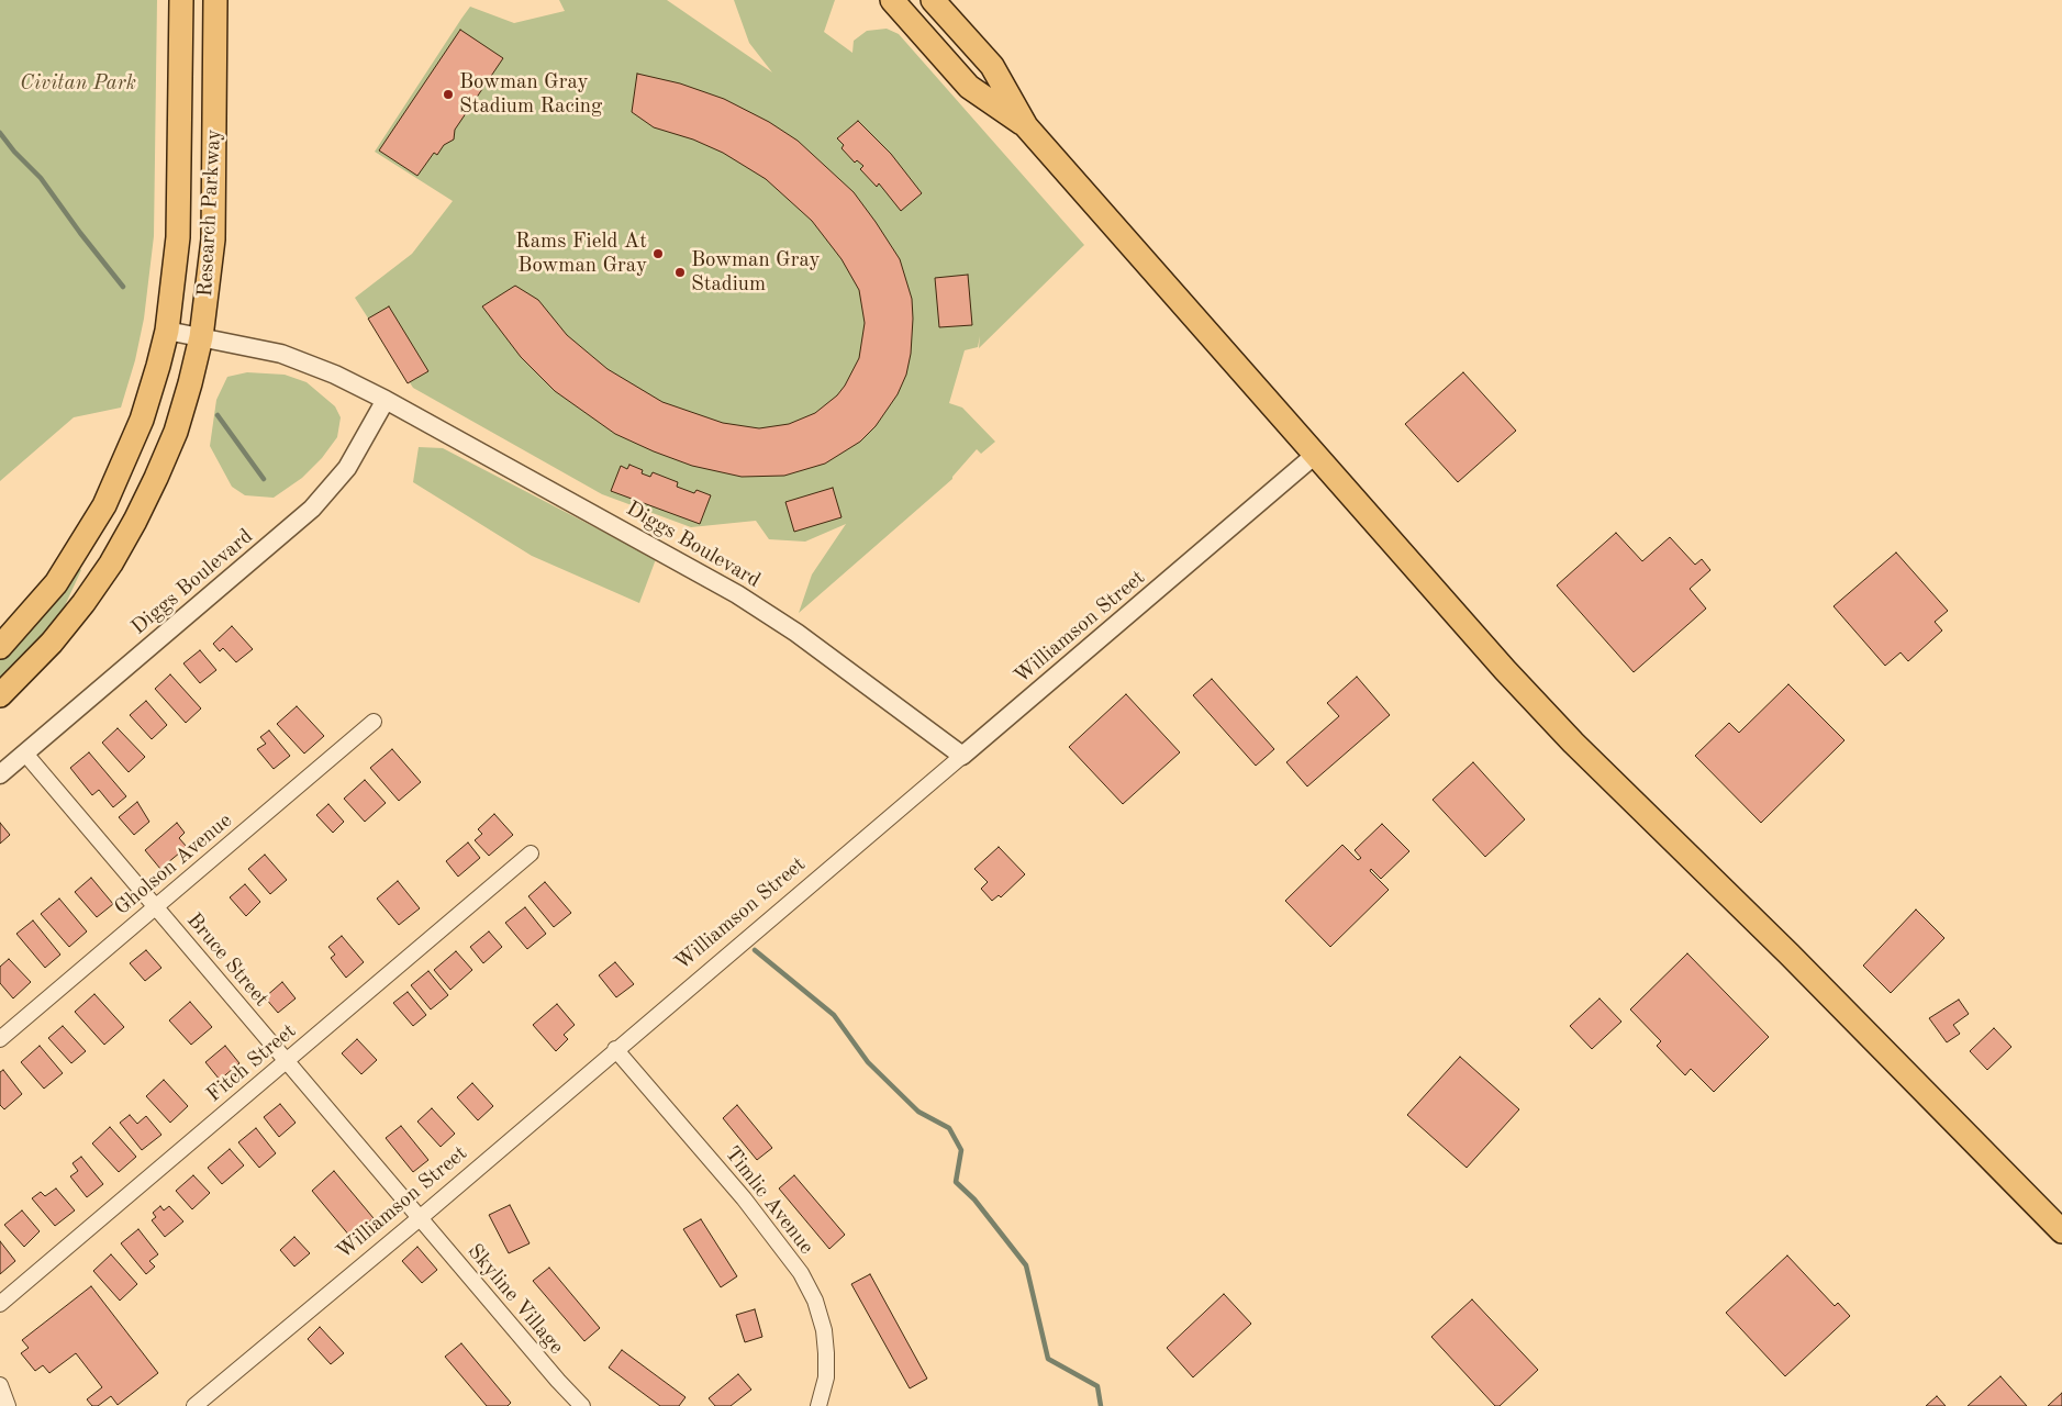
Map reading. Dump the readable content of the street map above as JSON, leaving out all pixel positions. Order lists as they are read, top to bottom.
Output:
{
  "streets": {
    "main road": ["Research Parkway"],
    "street": [
      "Diggs Boulevard",
      "Williamson Street",
      "Gholson Avenue",
      "Bruce Street",
      "Fitch Street",
      "Timlic Avenue",
      "Skyline Village"
    ]
  },
  "crossings": [
    ["Research Parkway", "Diggs Boulevard"],
    ["Diggs Boulevard", "Williamson Street"],
    ["Diggs Boulevard", "Bruce Street"],
    ["Williamson Street", "Bruce Street"],
    ["Williamson Street", "Timlic Avenue"],
    ["Williamson Street", "Skyline Village"],
    ["Gholson Avenue", "Bruce Street"],
    ["Bruce Street", "Fitch Street"],
    ["Bruce Street", "Skyline Village"]
  ],
  "parks": ["Civitan Park"],
  "places": ["Bowman Gray Stadium Racing", "Rams Field At Bowman Gray", "Bowman Gray Stadium"]
}
